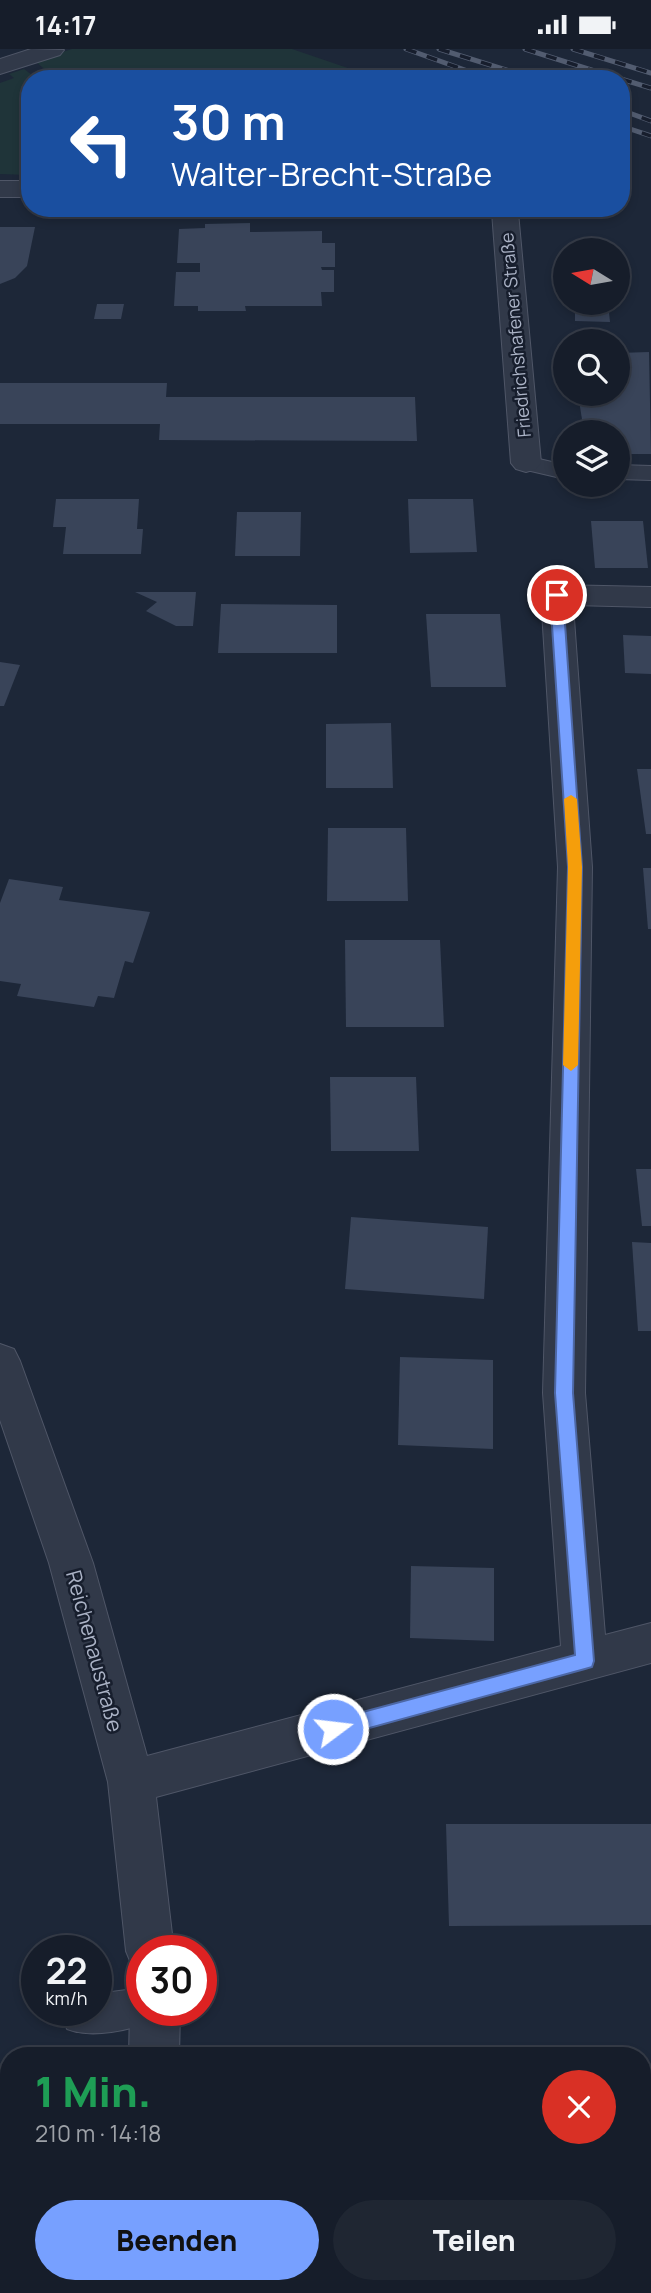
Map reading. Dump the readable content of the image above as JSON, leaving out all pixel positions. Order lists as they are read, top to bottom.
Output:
{
  "streets": {
    "street": ["Friedrichshafener Straße", "Reichenaustraße"]
  },
  "north": "left",
  "page": {
    "status": "14:17",
    "turn": ["30 m", "Walter-Brecht-Straße"],
    "speed": "22 km/h",
    "limit": "30",
    "heading": ["1 Min.", "210 m · 14:18"],
    "buttons": ["Beenden", "Teilen"]
  }
}
